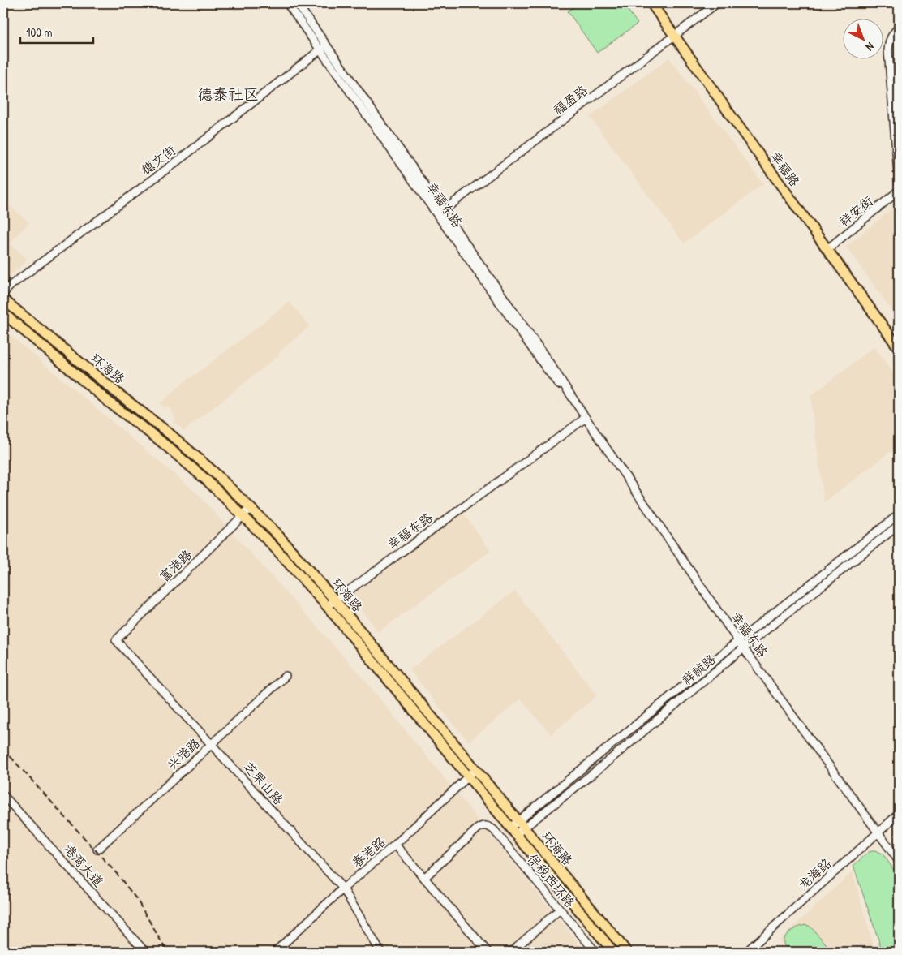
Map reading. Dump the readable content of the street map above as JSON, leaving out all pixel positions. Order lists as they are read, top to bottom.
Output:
{
  "streets": {
    "main road": ["幸福路", "环海路"],
    "street": [
      "福盈路",
      "德文街",
      "幸福东路",
      "祥安街",
      "富港路",
      "祥祯路",
      "兴港路",
      "芝罘山路",
      "春港路",
      "港湾大道",
      "龙海路",
      "保税西环路"
    ]
  },
  "crossings": [
    ["福盈路", "幸福路"],
    ["福盈路", "幸福东路"],
    ["德文街", "幸福东路"],
    ["幸福路", "祥安街"],
    ["幸福东路", "环海路"],
    ["幸福东路", "祥祯路"],
    ["幸福东路", "龙海路"],
    ["环海路", "富港路"],
    ["环海路", "祥祯路"],
    ["环海路", "春港路"],
    ["富港路", "芝罘山路"],
    ["兴港路", "芝罘山路"],
    ["芝罘山路", "春港路"]
  ],
  "districts": ["德泰社区"],
  "scale_bar": "100 m",
  "north": "bottom right"
}
